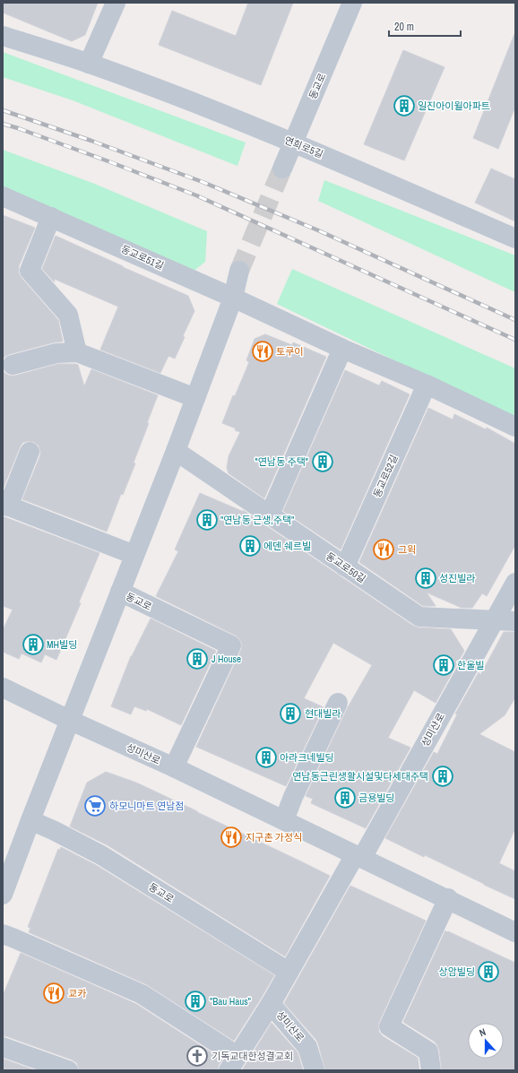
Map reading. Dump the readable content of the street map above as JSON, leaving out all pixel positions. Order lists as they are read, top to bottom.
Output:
{
  "streets": {
    "street": [
      "동교로",
      "연희로5길",
      "동교로51길",
      "동교로52길",
      "동교로50길",
      "성미산로"
    ]
  },
  "crossings": [
    ["동교로", "연희로5길"],
    ["동교로", "동교로51길"],
    ["동교로", "동교로50길"],
    ["동교로", "성미산로"],
    ["동교로52길", "동교로50길"],
    ["동교로50길", "성미산로"]
  ],
  "places": {
    "building": [
      "일진아이윌아파트",
      "\"연남동 주택\"",
      "\"연남동 근생,주택\"",
      "에덴 쉐르빌",
      "성진빌라",
      "MH빌딩",
      "J House",
      "한울빌",
      "현대빌라",
      "아라크네빌딩",
      "연남동근린생활시설및다세대주택",
      "금용빌딩",
      "상암빌딩",
      "\"Bau Haus\""
    ],
    "restaurant": [
      "토쿠이",
      "그윅",
      "지구촌 가정식",
      "쿄카"
    ],
    "supermarket": ["하모니마트 연남점"],
    "church": ["기독교대한성결교회"]
  },
  "scale_bar": "20 m",
  "north": "top"
}
